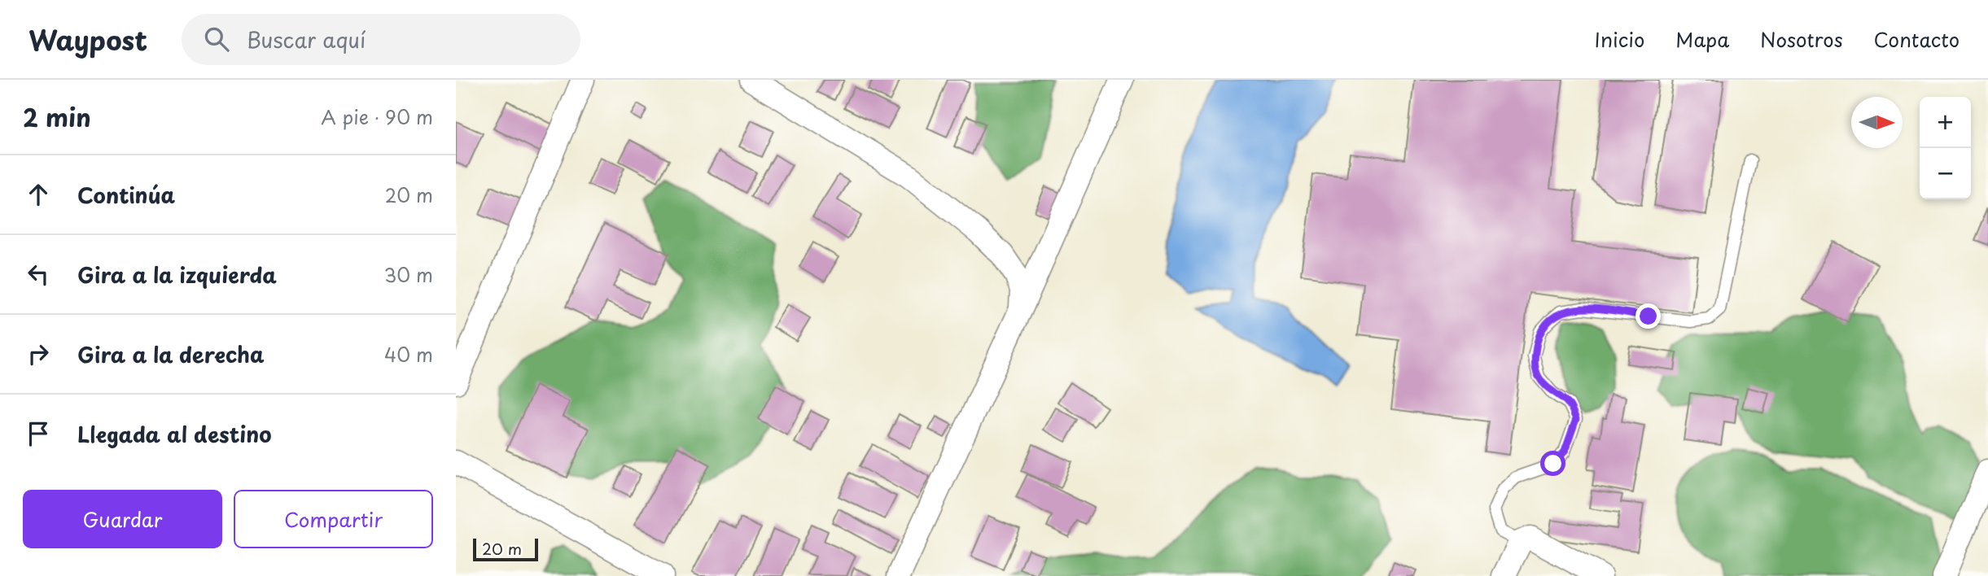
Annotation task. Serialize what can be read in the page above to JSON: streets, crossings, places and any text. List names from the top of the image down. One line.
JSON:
{"scale_bar":"20 m","north":"right","page":{"header":"Waypost","search":"Buscar aquí","nav":["Inicio","Mapa","Nosotros","Contacto"],"heading":["2 min","A pie · 90 m"],"map_buttons":["+","−"],"list":[["Continúa","20 m"],["Gira a la izquierda","30 m"],["Gira a la derecha","40 m"],"Llegada al destino"],"buttons":["Guardar","Compartir"],"scale":"20 m"}}
